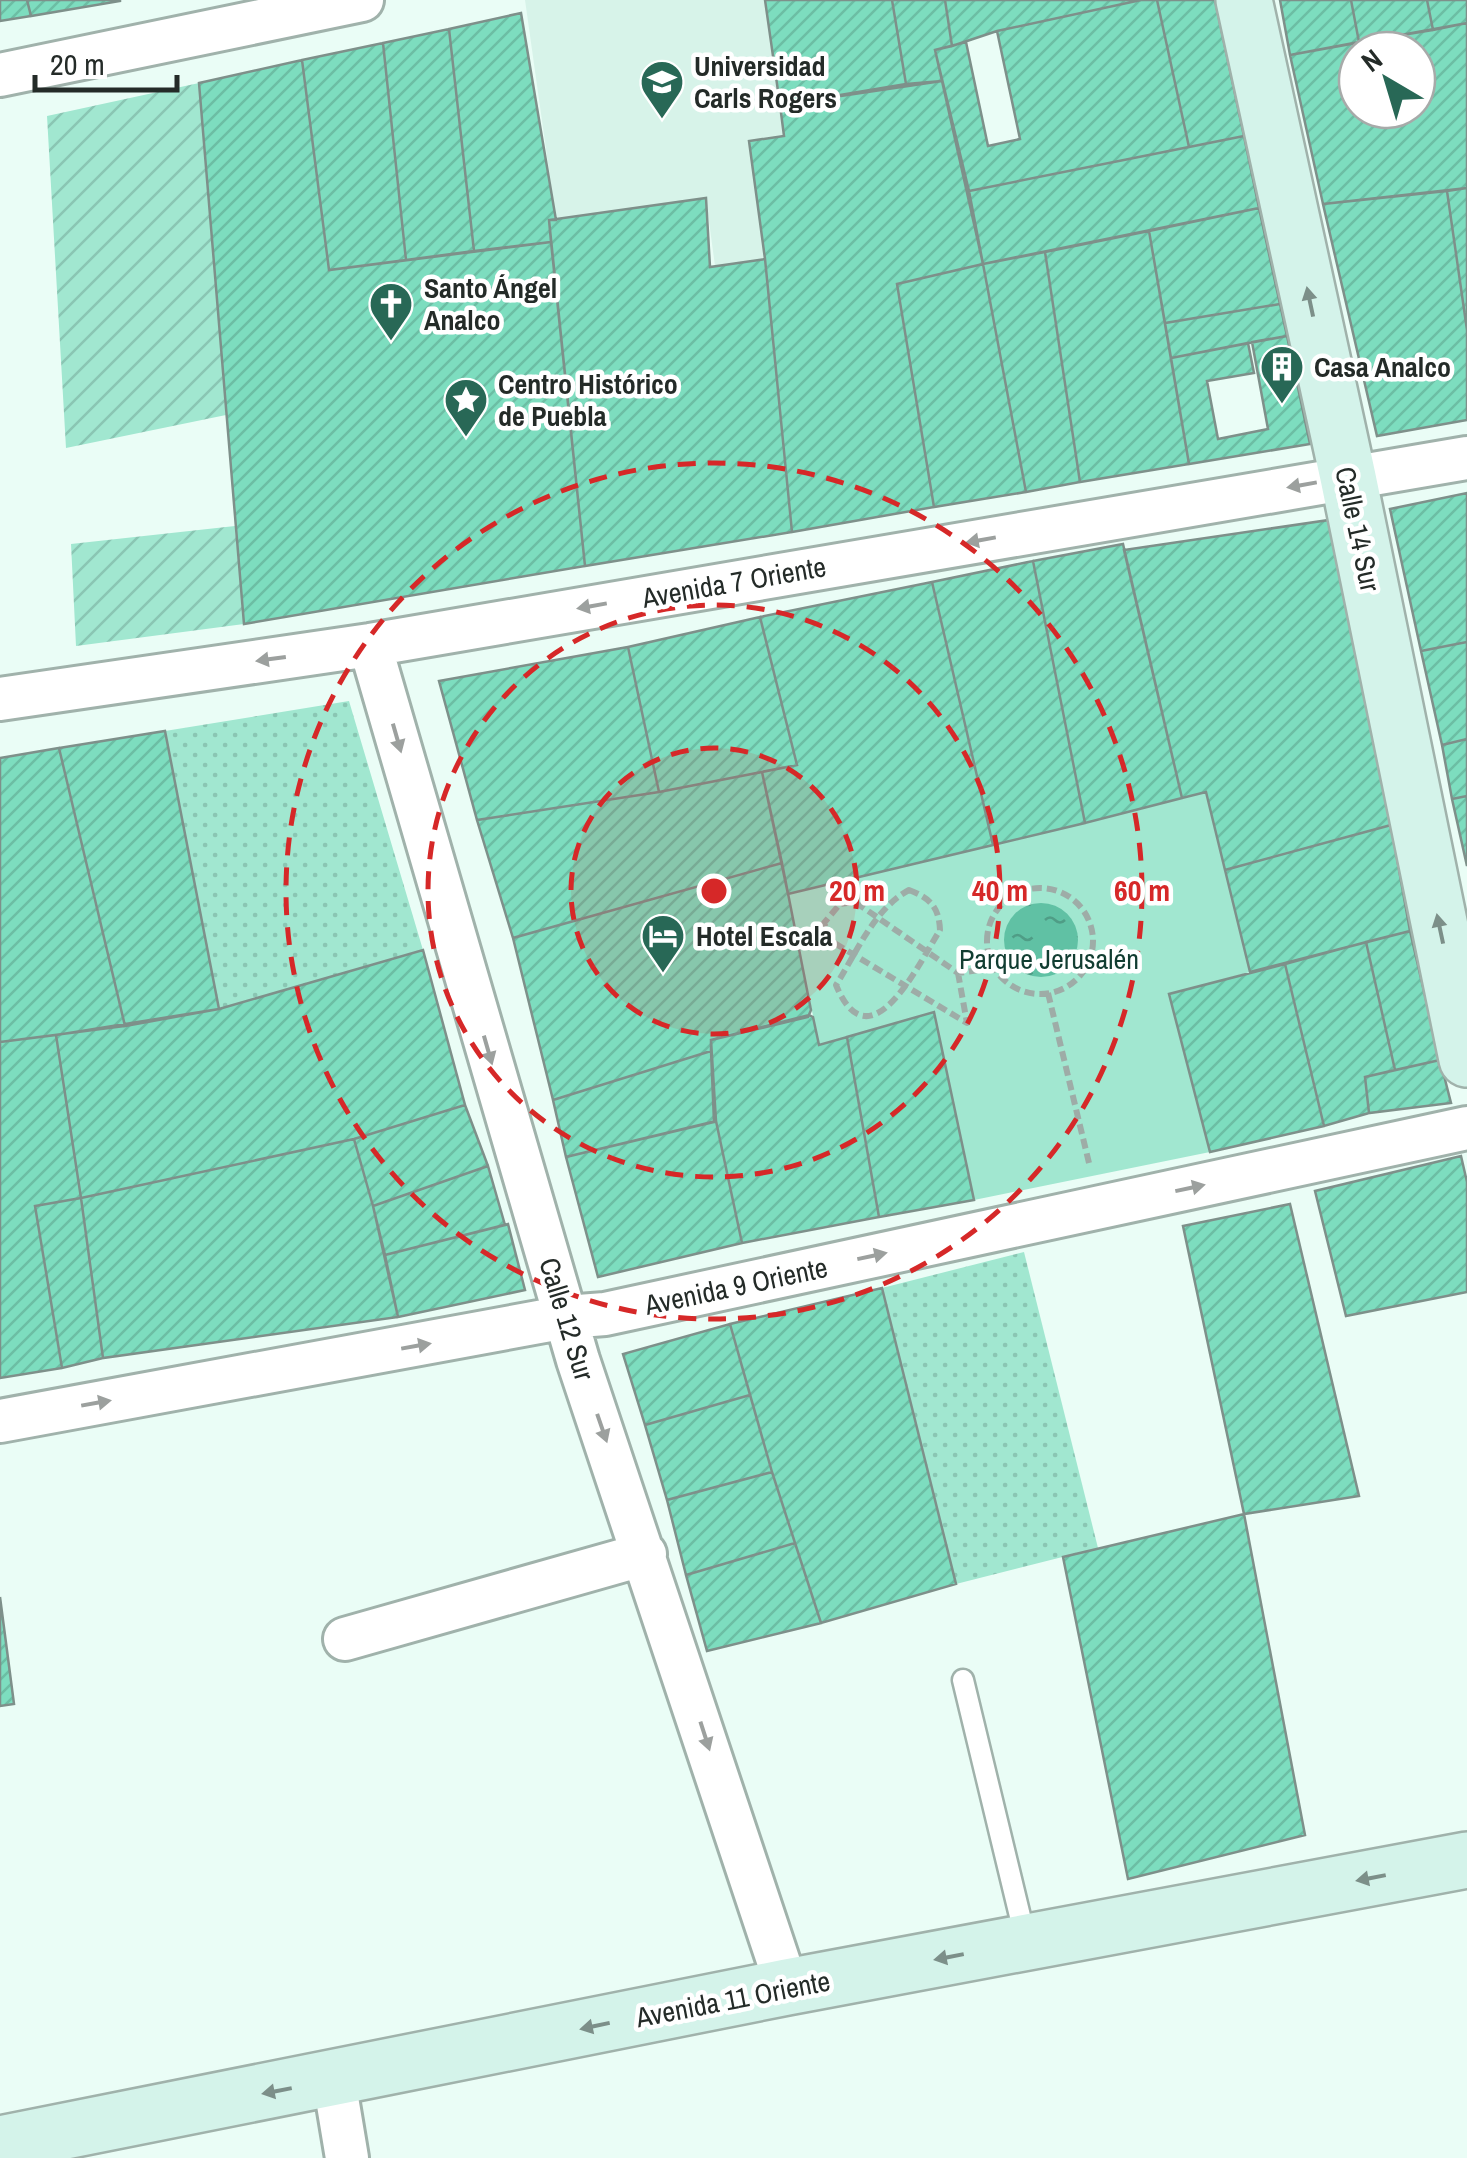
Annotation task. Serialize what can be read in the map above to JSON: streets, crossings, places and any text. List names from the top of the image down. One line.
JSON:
{"streets":{"street":["Calle 14 Sur","Avenida 7 Oriente","Avenida 9 Oriente","Calle 12 Sur","Avenida 11 Oriente"]},"crossings":[["Calle 14 Sur","Avenida 7 Oriente"],["Avenida 7 Oriente","Calle 12 Sur"],["Avenida 9 Oriente","Calle 12 Sur"],["Calle 12 Sur","Avenida 11 Oriente"]],"one_way":["Calle 14 Sur","Avenida 7 Oriente","Avenida 9 Oriente","Calle 12 Sur","Avenida 11 Oriente"],"parks":["Parque Jerusalén"],"places":{"school or university":["Universidad Carls Rogers"],"church":["Santo Ángel Analco"],"building":["Casa Analco"],"place":["Centro Histórico de Puebla"],"hotel":["Hotel Escala"]},"scale_bar":"20 m","north":"top left","rings":["20 m","40 m","60 m"]}
